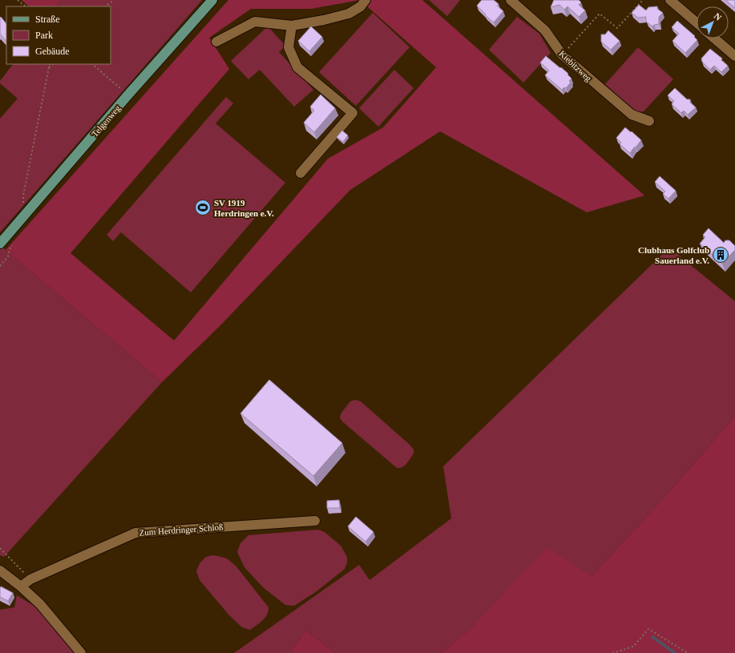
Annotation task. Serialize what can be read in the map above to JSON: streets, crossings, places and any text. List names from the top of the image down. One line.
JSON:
{"streets":{"main road":["Telgenweg"],"street":["Kiebitzweg","Zum Herdringer Schloß"]},"places":{"sports":["SV 1919 Herdringen e.V."],"building":["Clubhaus Golfclub Sauerland e.V."]},"legend":["Straße","Park","Gebäude"],"north":"top right"}
